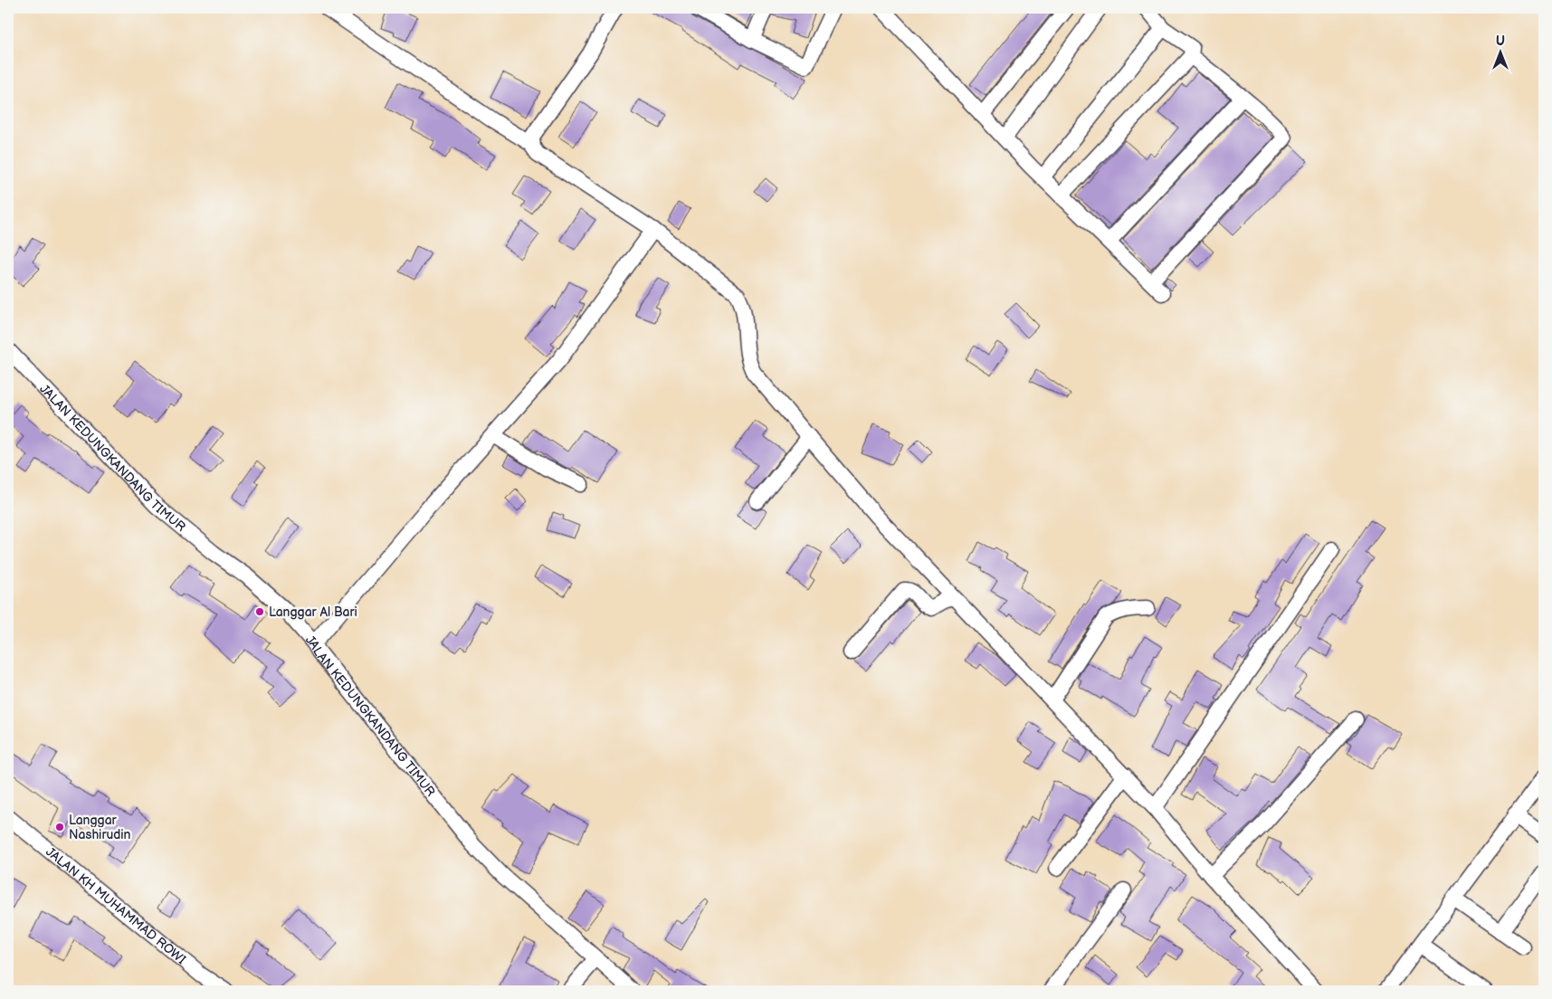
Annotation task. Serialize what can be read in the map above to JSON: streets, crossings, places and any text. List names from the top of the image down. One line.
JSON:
{"streets":{"street":["JALAN KEDUNGKANDANG TIMUR","JALAN KH MUHAMMAD ROWI"]},"places":["Langgar Al Bari","Langgar Nashirudin"],"north":"top"}
